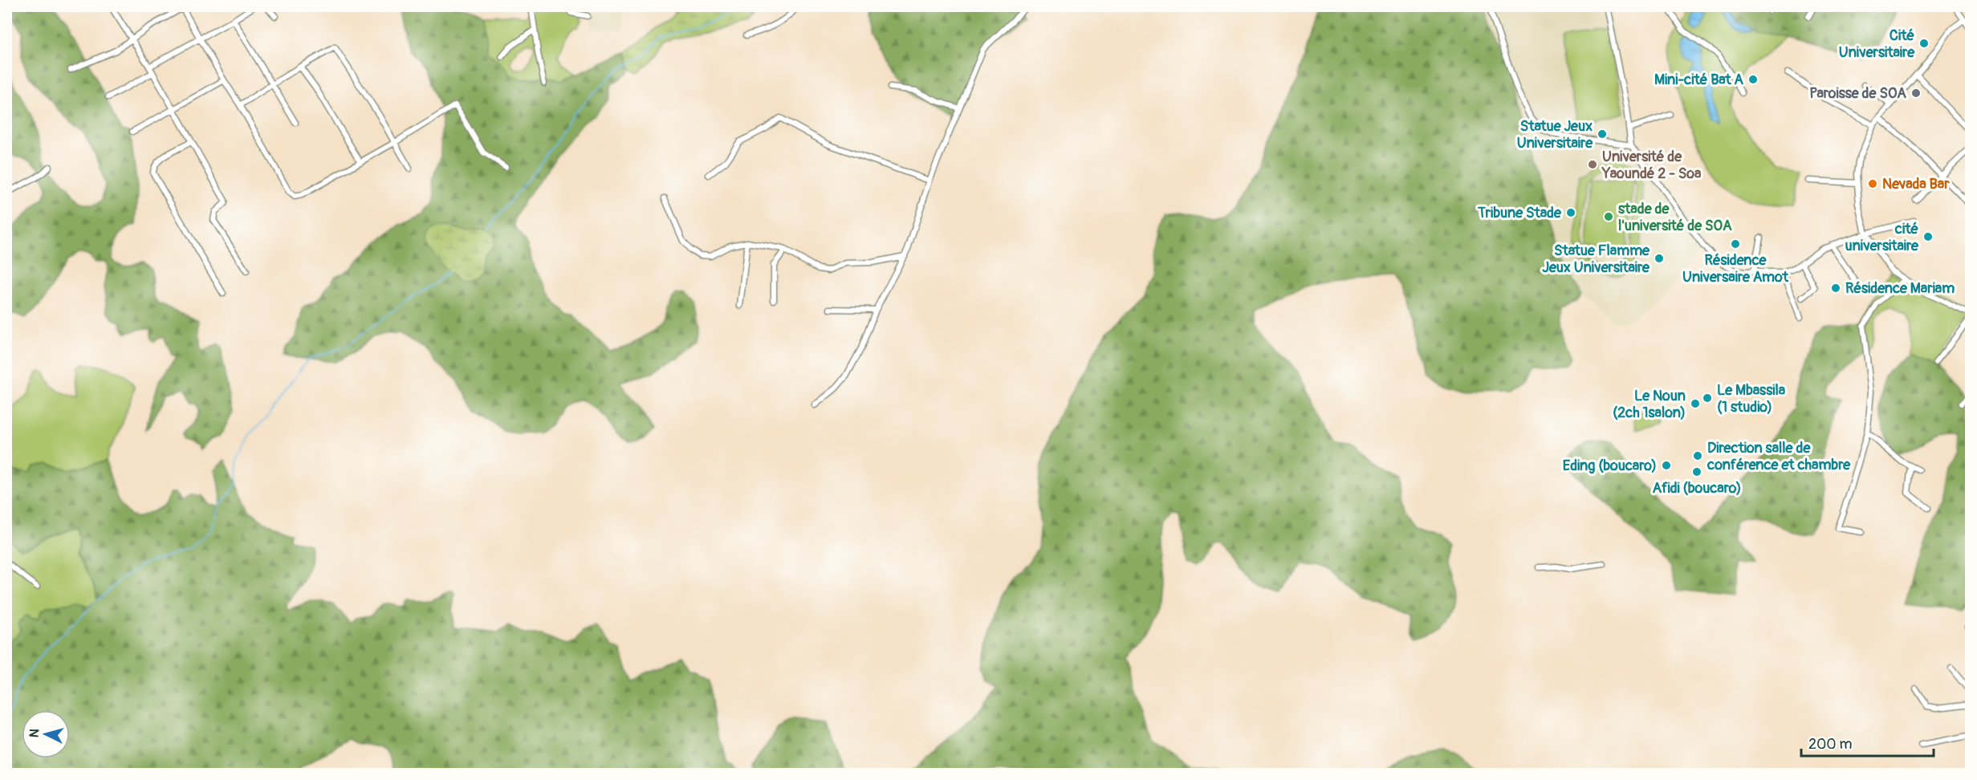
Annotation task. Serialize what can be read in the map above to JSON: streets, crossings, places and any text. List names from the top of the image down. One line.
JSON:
{"places":["Cité Universitaire","Mini-cité Bat A","Paroisse de SOA","Statue Jeux Universitaire","Université de Yaoundé 2 - Soa","Nevada Bar","Tribune Stade","stade de l'université de SOA","cité universitaire","Résidence Universaire Amot","Statue Flamme Jeux Universitaire","Résidence Mariam","Le Mbassila (1 studio)","Le Noun (2ch 1salon)","Direction salle de conférence et chambre","Eding (boucaro)","Afidi (boucaro)"],"scale_bar":"200 m","north":"left"}
